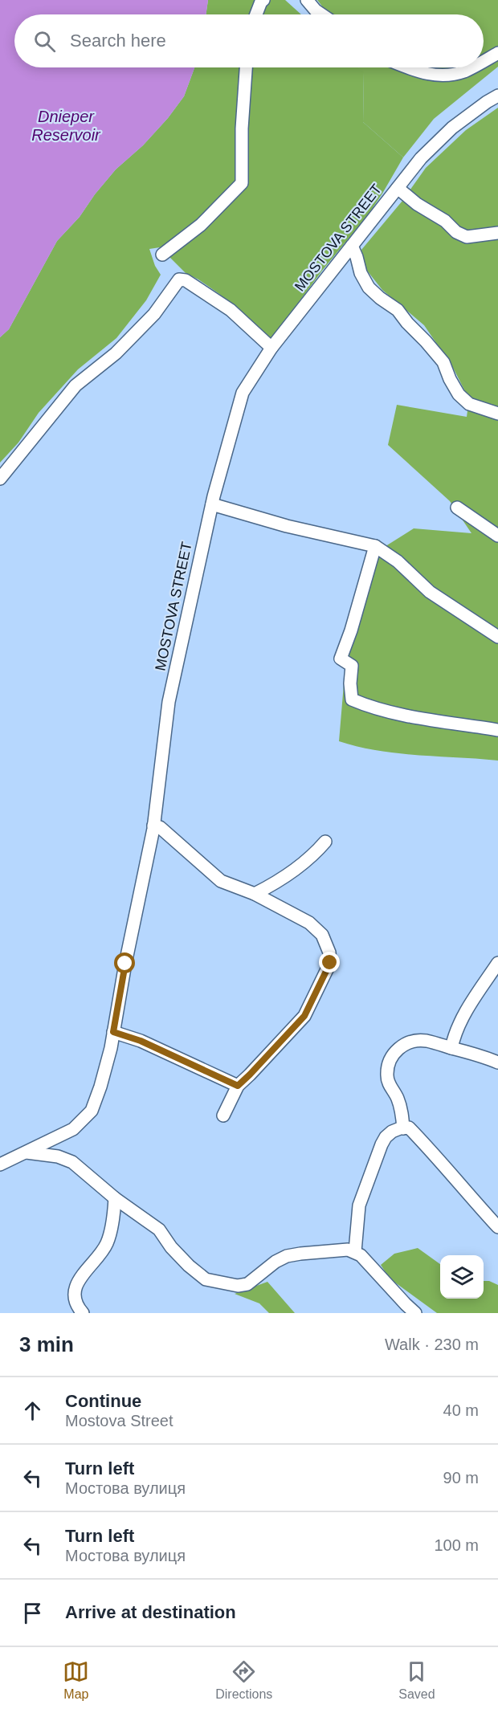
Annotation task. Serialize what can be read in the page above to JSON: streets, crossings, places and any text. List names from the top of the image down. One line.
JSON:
{"streets":{"street":["MOSTOVA STREET"]},"water":["Dnieper Reservoir"],"page":{"search":"Search here","heading":["3 min","Walk · 230 m"],"list":[["Continue","Mostova Street","40 m"],["Turn left","Мостова вулиця","90 m"],["Turn left","Мостова вулиця","100 m"],"Arrive at destination"],"nav":["Map","Directions","Saved"]}}
